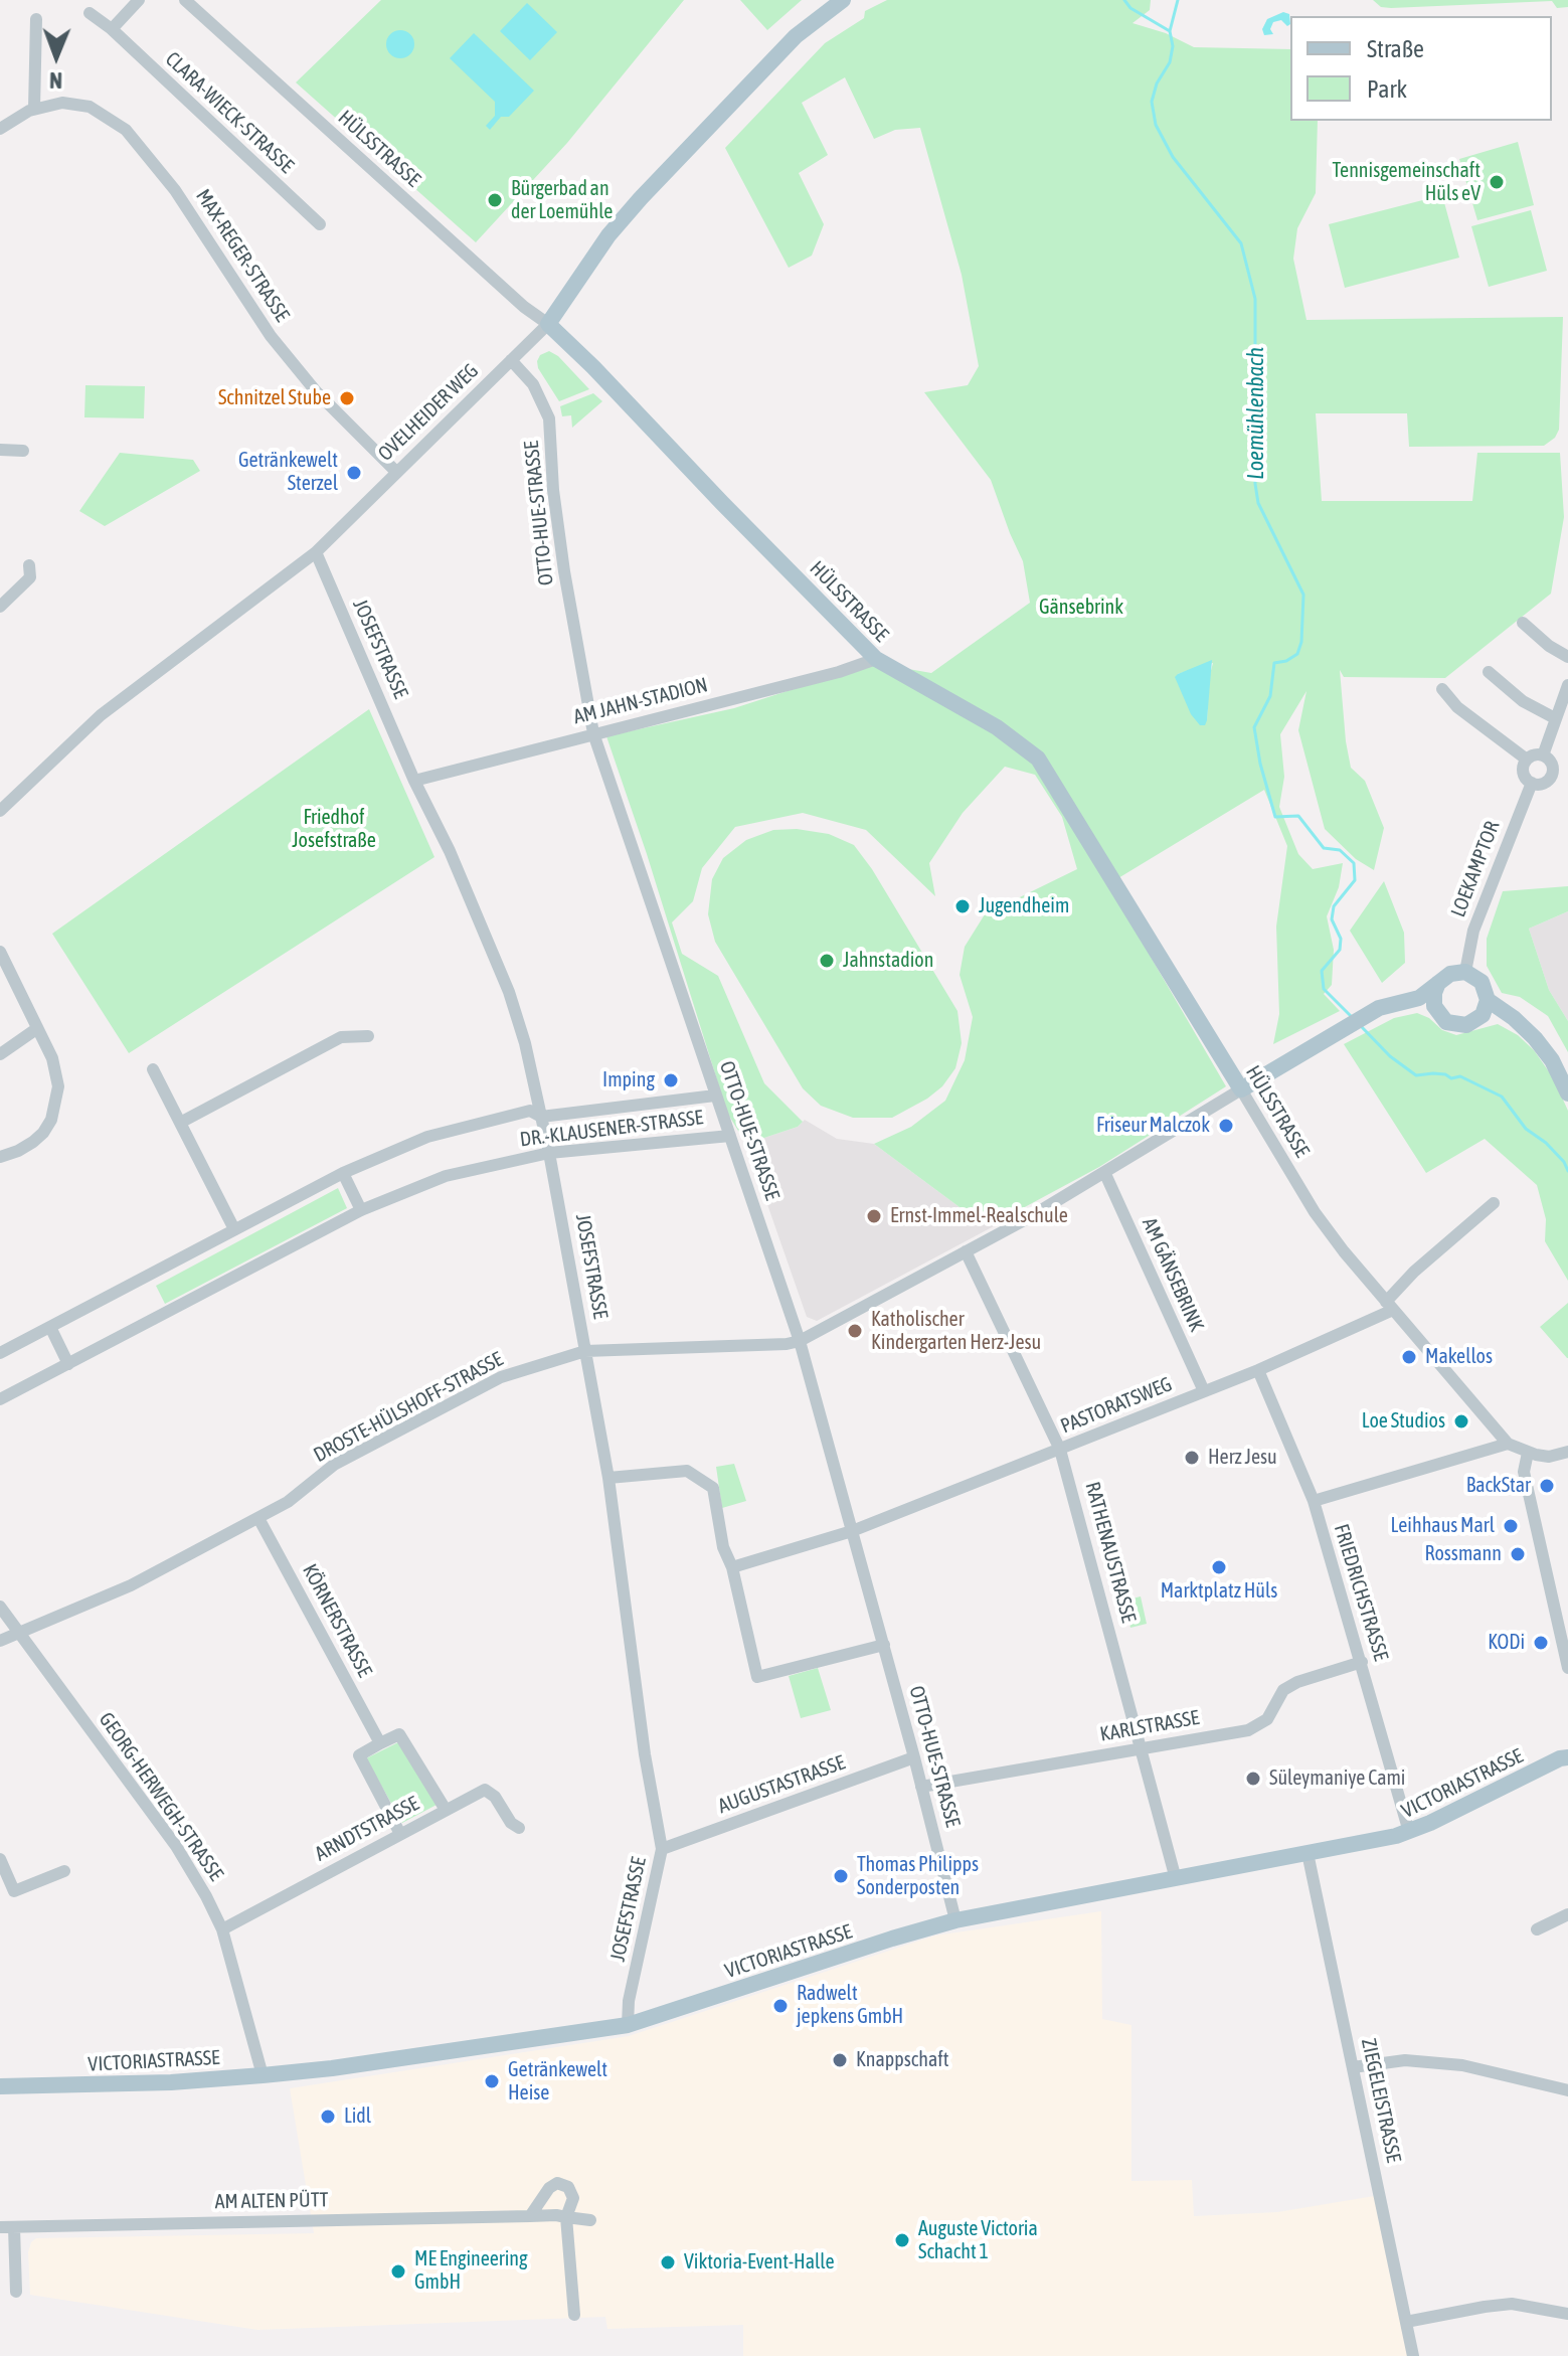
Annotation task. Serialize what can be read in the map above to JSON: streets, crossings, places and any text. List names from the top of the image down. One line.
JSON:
{"streets":{"main road":["HÜLSSTRASSE","OVELHEIDER WEG","VICTORIASTRASSE"],"street":["CLARA-WIECK-STRASSE","MAX-REGER-STRASSE","OTTO-HUE-STRASSE","JOSEFSTRASSE","AM JAHN-STADION","LOEKAMPTOR","DR.-KLAUSENER-STRASSE","AM GÄNSEBRINK","PASTORATSWEG","DROSTE-HÜLSHOFF-STRASSE","RATHENAUSTRASSE","FRIEDRICHSTRASSE","KÖRNERSTRASSE","KARLSTRASSE","AUGUSTASTRASSE","GEORG-HERWEGH-STRASSE","ARNDTSTRASSE","ZIEGELEISTRASSE","AM ALTEN PÜTT"]},"crossings":[["HÜLSSTRASSE","OVELHEIDER WEG"],["HÜLSSTRASSE","AM JAHN-STADION"],["HÜLSSTRASSE","PASTORATSWEG"],["HÜLSSTRASSE","DROSTE-HÜLSHOFF-STRASSE"],["MAX-REGER-STRASSE","OVELHEIDER WEG"],["OVELHEIDER WEG","OTTO-HUE-STRASSE"],["OVELHEIDER WEG","JOSEFSTRASSE"],["OTTO-HUE-STRASSE","AM JAHN-STADION"],["OTTO-HUE-STRASSE","DR.-KLAUSENER-STRASSE"],["OTTO-HUE-STRASSE","PASTORATSWEG"],["OTTO-HUE-STRASSE","DROSTE-HÜLSHOFF-STRASSE"],["OTTO-HUE-STRASSE","KARLSTRASSE"],["OTTO-HUE-STRASSE","VICTORIASTRASSE"],["OTTO-HUE-STRASSE","AUGUSTASTRASSE"],["JOSEFSTRASSE","AM JAHN-STADION"],["JOSEFSTRASSE","DR.-KLAUSENER-STRASSE"],["JOSEFSTRASSE","DROSTE-HÜLSHOFF-STRASSE"],["JOSEFSTRASSE","VICTORIASTRASSE"],["JOSEFSTRASSE","AUGUSTASTRASSE"],["AM GÄNSEBRINK","PASTORATSWEG"],["AM GÄNSEBRINK","DROSTE-HÜLSHOFF-STRASSE"],["PASTORATSWEG","RATHENAUSTRASSE"],["PASTORATSWEG","FRIEDRICHSTRASSE"],["DROSTE-HÜLSHOFF-STRASSE","RATHENAUSTRASSE"],["DROSTE-HÜLSHOFF-STRASSE","KÖRNERSTRASSE"],["DROSTE-HÜLSHOFF-STRASSE","GEORG-HERWEGH-STRASSE"],["RATHENAUSTRASSE","KARLSTRASSE"],["RATHENAUSTRASSE","VICTORIASTRASSE"],["FRIEDRICHSTRASSE","KARLSTRASSE"],["FRIEDRICHSTRASSE","VICTORIASTRASSE"],["VICTORIASTRASSE","GEORG-HERWEGH-STRASSE"],["VICTORIASTRASSE","ZIEGELEISTRASSE"],["GEORG-HERWEGH-STRASSE","ARNDTSTRASSE"]],"water":["Loemühlenbach"],"parks":["Gänsebrink","Friedhof Josefstraße"],"places":["Tennisgemeinschaft Hüls eV","Bürgerbad an der Loemühle","Schnitzel Stube","Getränkewelt Sterzel","Jugendheim","Jahnstadion","Imping","Friseur Malczok","Ernst-Immel-Realschule","Katholischer Kindergarten Herz-Jesu","Makellos","Loe Studios","Herz Jesu","BackStar","Leihhaus Marl","Rossmann","Marktplatz Hüls","KODi","Süleymaniye Cami","Thomas Philipps Sonderposten","Radwelt jepkens GmbH","Knappschaft","Getränkewelt Heise","Lidl","Auguste Victoria Schacht 1","Viktoria-Event-Halle","ME Engineering GmbH"],"legend":["Straße","Park"],"north":"bottom"}
